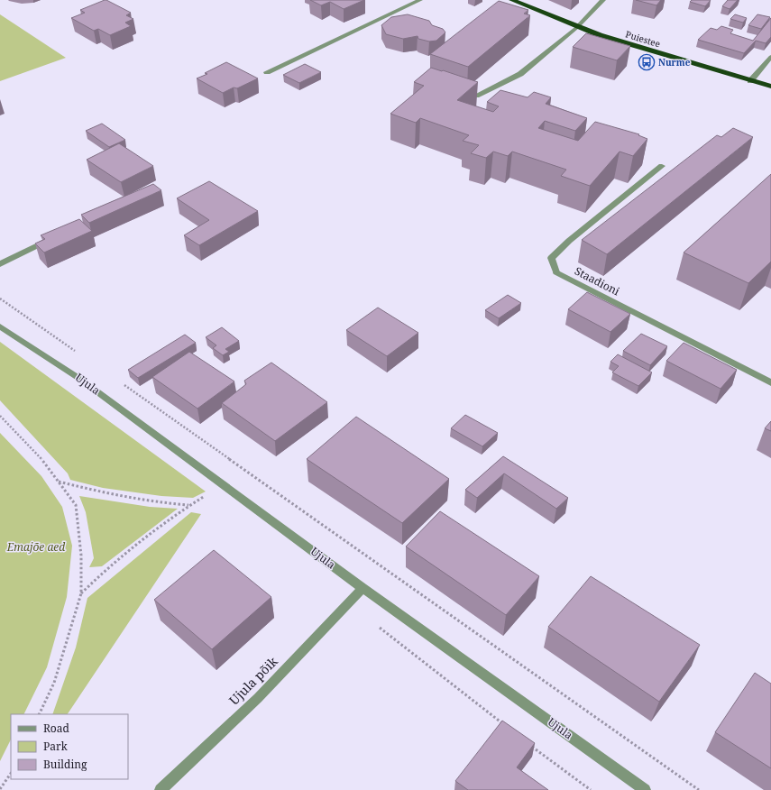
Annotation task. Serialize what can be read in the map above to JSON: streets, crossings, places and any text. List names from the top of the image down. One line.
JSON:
{"streets":{"highway":["Puiestee"],"street":["Staadioni","Ujula","Ujula põik"]},"crossings":[["Ujula","Ujula põik"]],"parks":["Emajõe aed"],"places":{"bus stop":["Nurme"]},"legend":["Road","Park","Building"]}
